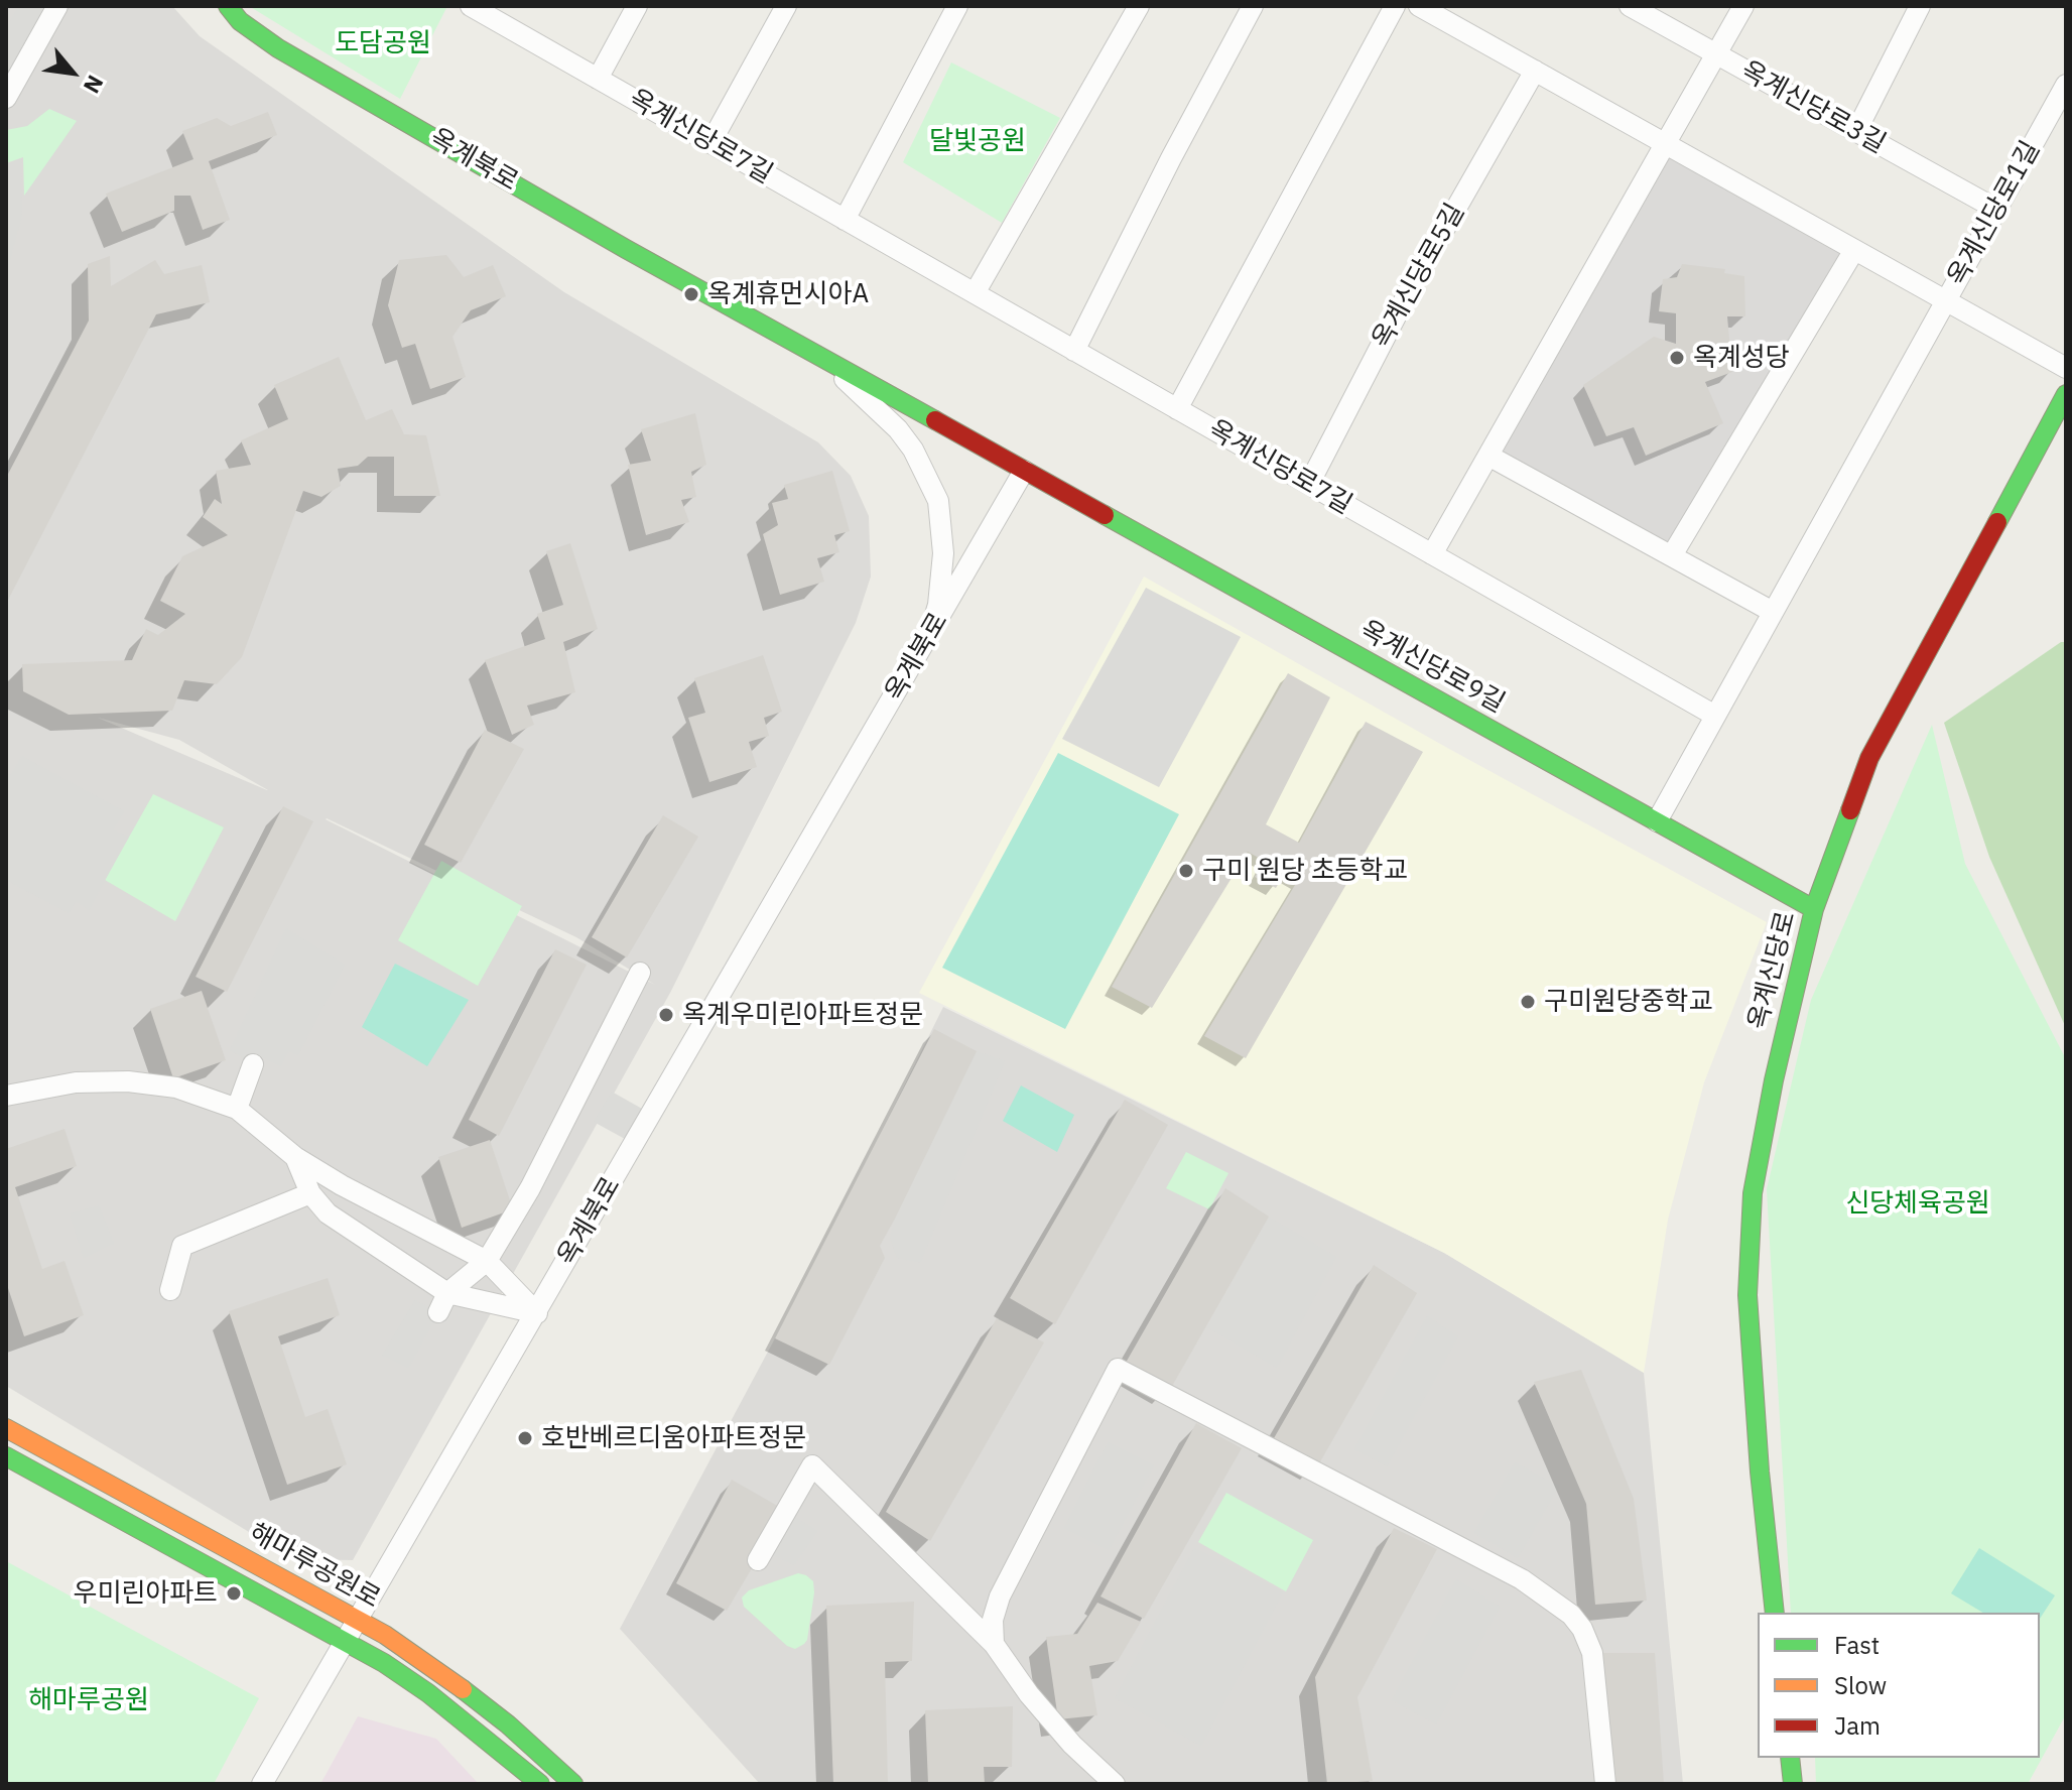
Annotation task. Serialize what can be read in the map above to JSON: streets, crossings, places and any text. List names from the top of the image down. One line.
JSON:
{"streets":{"street":["옥계신당로3길","옥계신당로7길","옥계북로","옥계신당로1길","옥계신당로5길","옥계신당로9길","옥계신당로","해마루공원로"]},"crossings":[["옥계신당로3길","옥계신당로1길"],["옥계신당로7길","옥계신당로5길"],["옥계북로","옥계신당로9길"],["옥계북로","해마루공원로"],["옥계신당로9길","옥계신당로"]],"parks":["도담공원","달빛공원","신당체육공원","해마루공원"],"places":["옥계휴먼시아A","옥계성당","구미 원당 초등학교","구미원당중학교","옥계우미린아파트정문","호반베르디움아파트정문","우미린아파트"],"legend":["Fast","Slow","Jam"],"north":"bottom right"}
